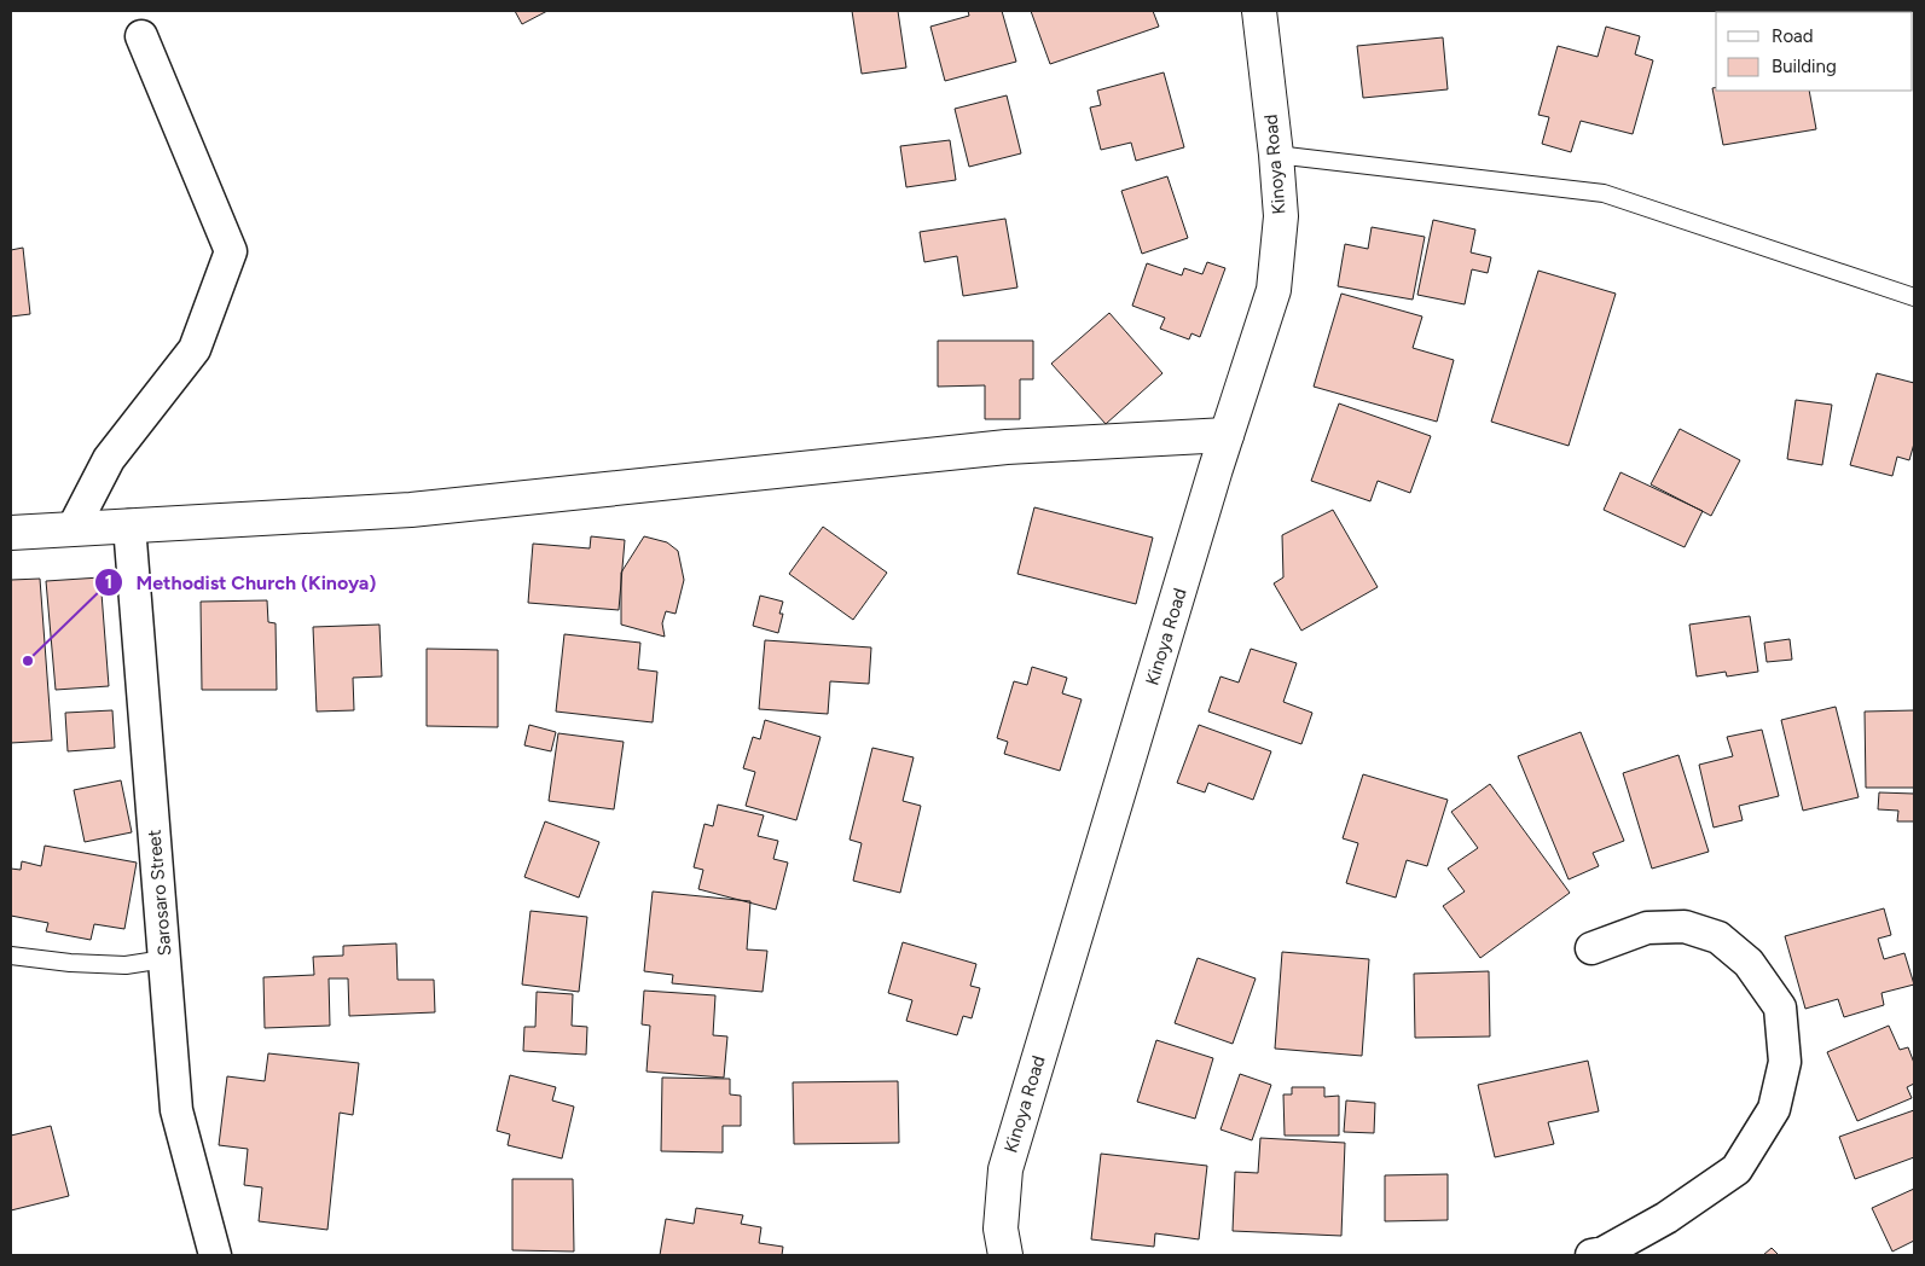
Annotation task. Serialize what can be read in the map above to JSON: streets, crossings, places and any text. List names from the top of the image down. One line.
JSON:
{"streets":{"main road":["Kinoya Road"],"street":["Sarosaro Street"]},"places":["Methodist Church (Kinoya)"],"legend":["Road","Building"]}
